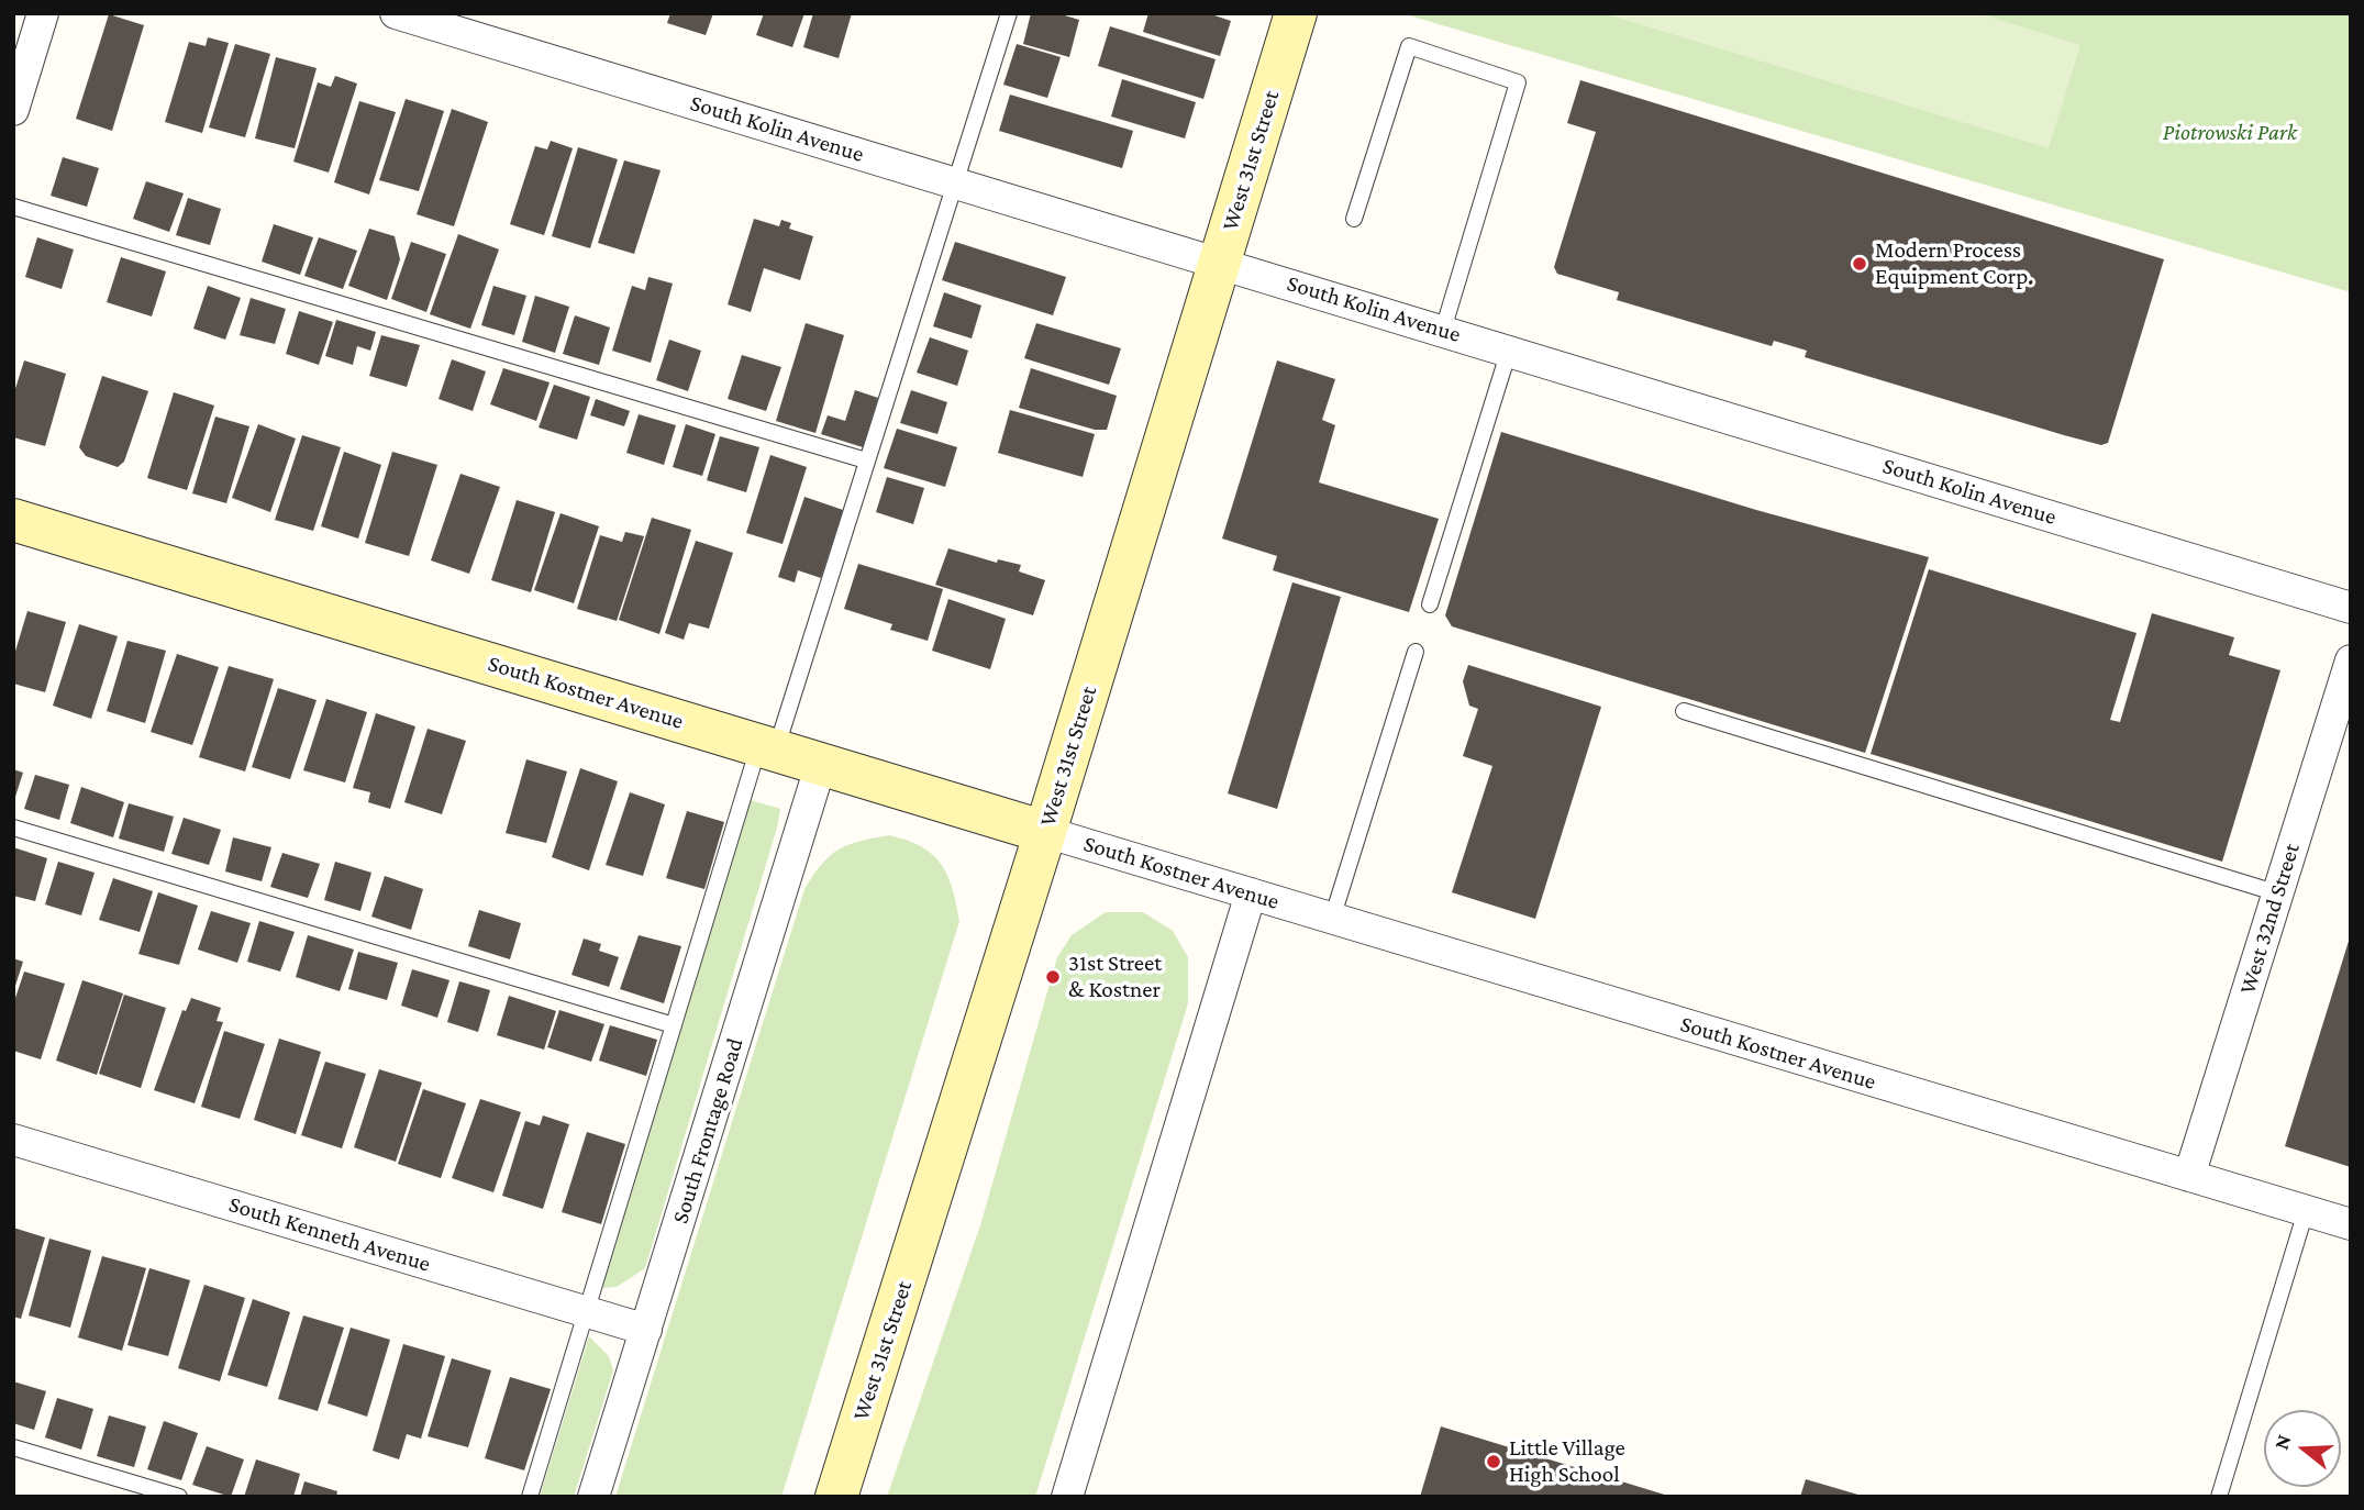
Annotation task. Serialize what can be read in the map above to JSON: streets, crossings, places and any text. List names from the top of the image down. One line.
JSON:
{"streets":{"main road":["West 31st Street","South Kostner Avenue"],"street":["South Kolin Avenue","West 32nd Street","South Frontage Road","South Kenneth Avenue"]},"crossings":[["South Kolin Avenue","West 31st Street"],["West 31st Street","South Kostner Avenue"],["South Kostner Avenue","West 32nd Street"],["South Kostner Avenue","South Frontage Road"],["South Frontage Road","South Kenneth Avenue"]],"parks":["Piotrowski Park"],"places":["Modern Process Equipment Corp.","31st Street & Kostner","Little Village High School"],"north":"left"}
